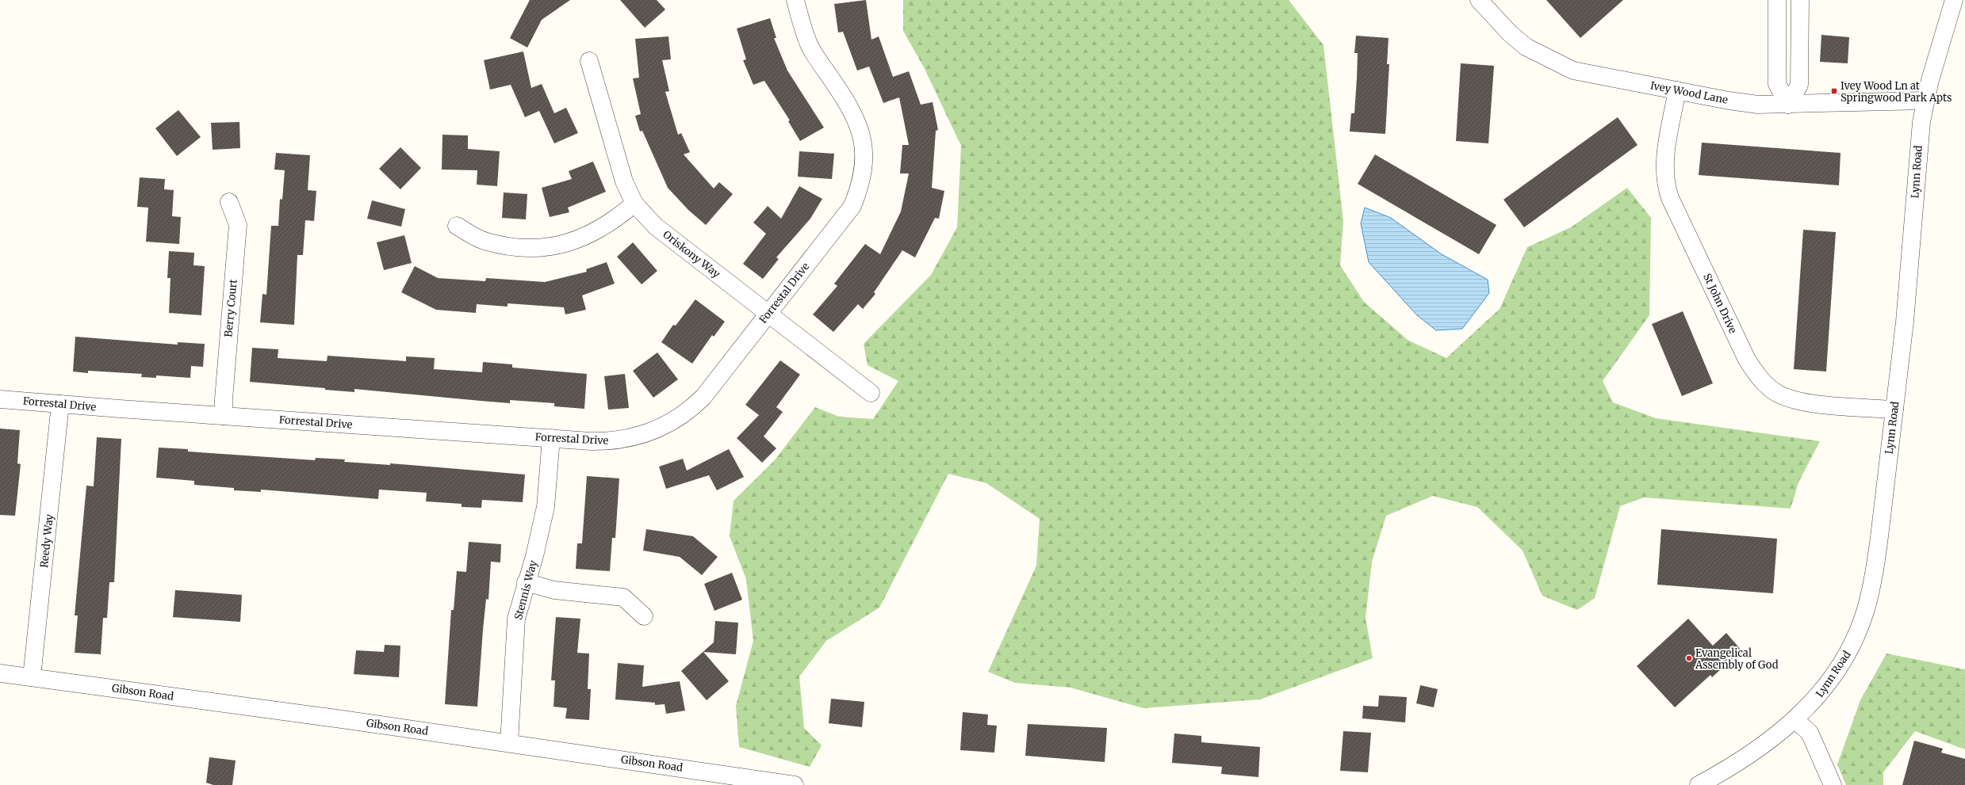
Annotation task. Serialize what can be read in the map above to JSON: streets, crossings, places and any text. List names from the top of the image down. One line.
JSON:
{"streets":{"street":["Ivey Wood Lane","Lynn Road","Oriskony Way","Forrestal Drive","St John Drive","Berry Court","Reedy Way","Stennis Way","Gibson Road"]},"crossings":[["Ivey Wood Lane","Lynn Road"],["Ivey Wood Lane","St John Drive"],["Lynn Road","St John Drive"],["Oriskony Way","Forrestal Drive"],["Forrestal Drive","Berry Court"],["Forrestal Drive","Reedy Way"],["Forrestal Drive","Stennis Way"],["Reedy Way","Gibson Road"],["Stennis Way","Gibson Road"]],"places":{"transit":["Ivey Wood Ln at Springwood Park Apts"],"other":["Evangelical Assembly of God"]}}
